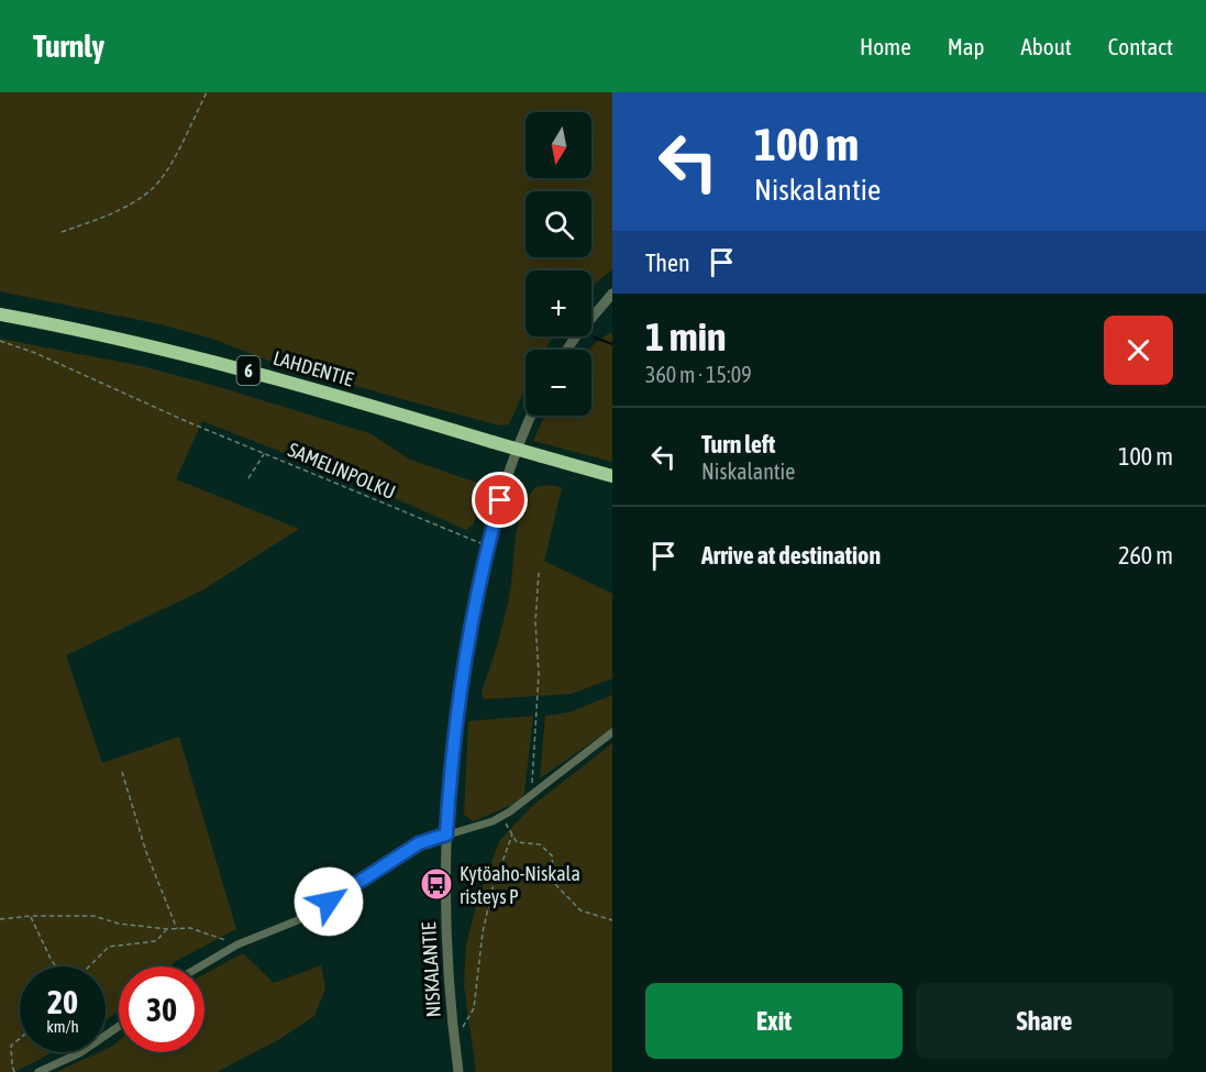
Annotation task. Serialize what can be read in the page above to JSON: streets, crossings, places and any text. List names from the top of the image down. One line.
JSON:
{"streets":{"highway":["LAHDENTIE","6"],"street":["NISKALANTIE"],"path":["SAMELINPOLKU"]},"crossings":[["SAMELINPOLKU","NISKALANTIE"]],"places":{"bus stop":["Kytöaho-Niskala risteys P"]},"north":"bottom","page":{"header":"Turnly","nav":["Home","Map","About","Contact"],"turn":["100 m","Niskalantie"],"map_buttons":["+","−"],"then":"Then","heading":["1 min","360 m · 15:09"],"list":[{"name":"Turn left","note":"Niskalantie","value":"100 m"},{"name":"Arrive at destination","value":"260 m"}],"speed":"20 km/h","limit":"30","buttons":["Exit","Share"]}}
